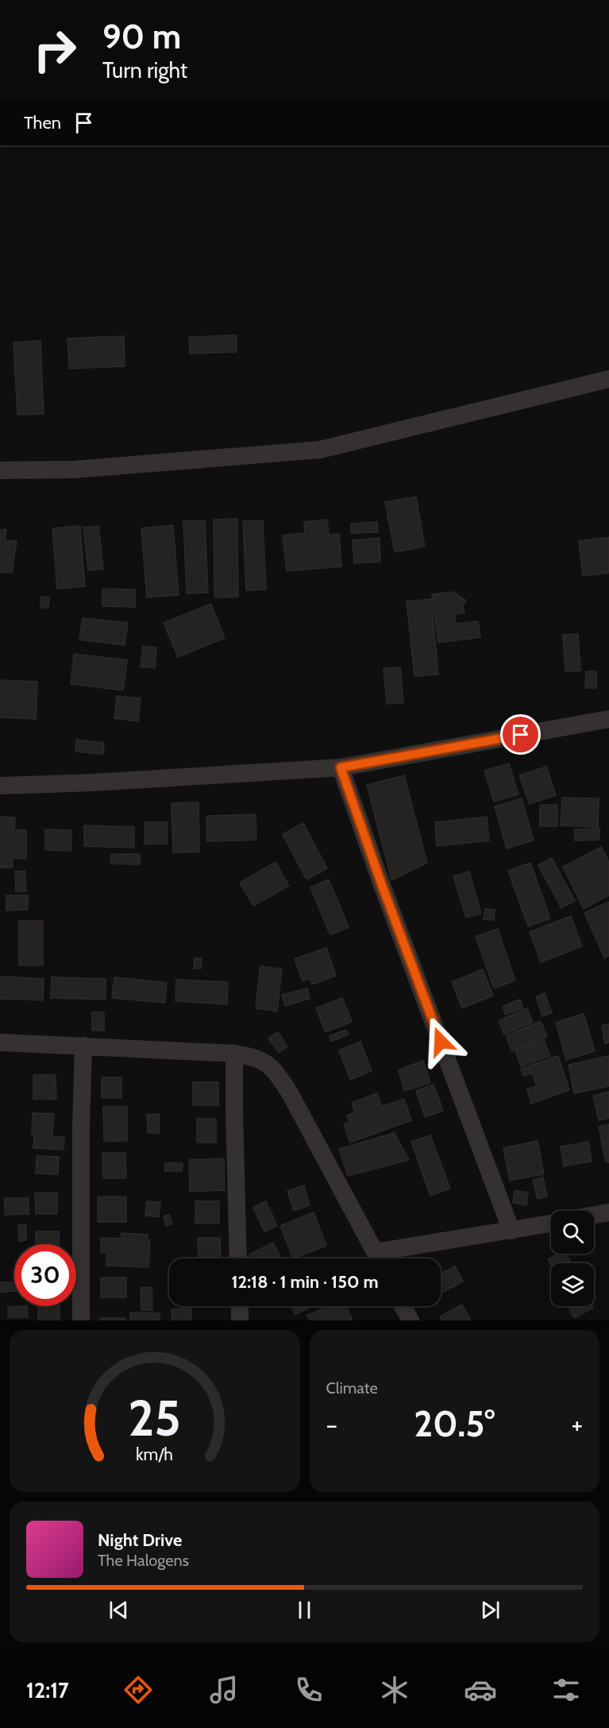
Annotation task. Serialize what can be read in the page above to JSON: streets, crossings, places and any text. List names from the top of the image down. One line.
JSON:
{"page":{"turn":["90 m","Turn right"],"then":"Then","limit":"30","trip":"12:18 · 1 min · 150 m","tile":"Climate","heat":["−","20.5°","+"],"song":["Night Drive","The Halogens"],"tabs":"12:17","gauge":["25","km/h"]}}
